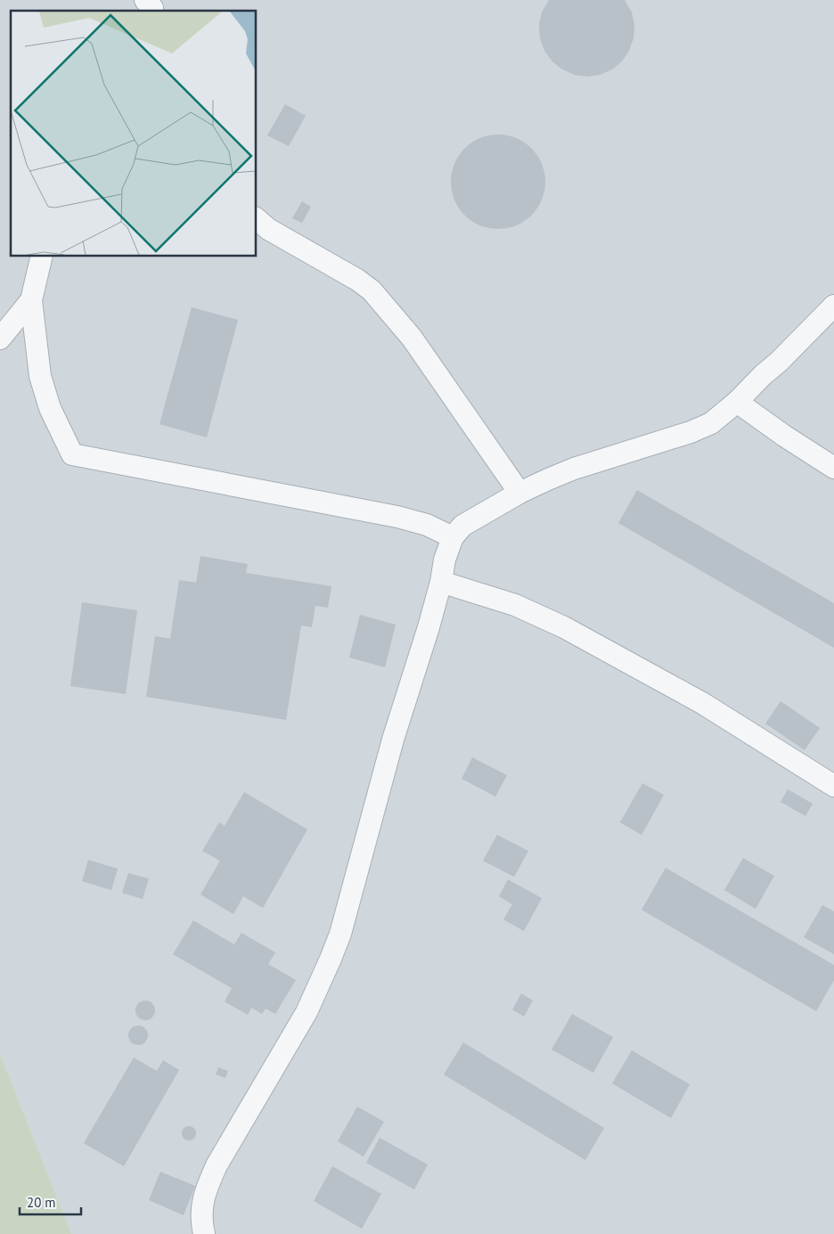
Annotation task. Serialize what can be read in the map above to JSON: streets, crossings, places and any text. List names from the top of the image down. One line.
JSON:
{"scale_bar":"20 m"}
